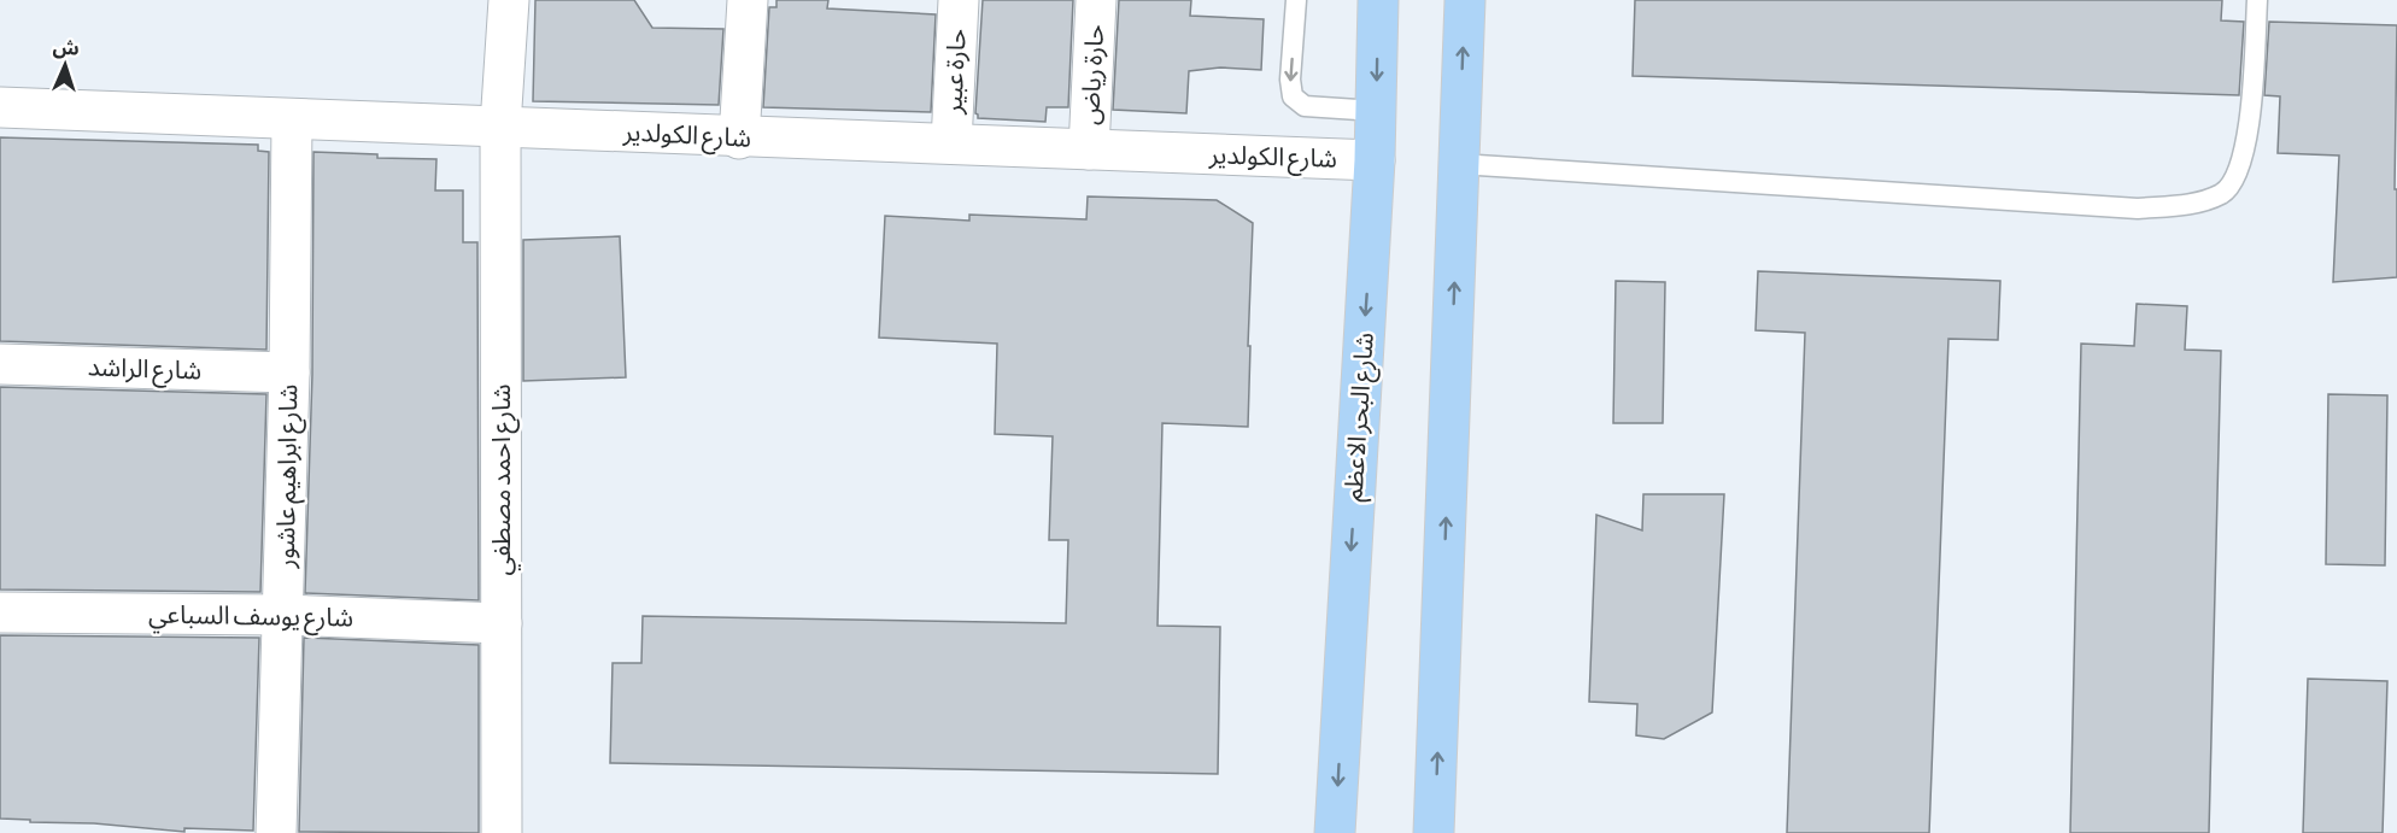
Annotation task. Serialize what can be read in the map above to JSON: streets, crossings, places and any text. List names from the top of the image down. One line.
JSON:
{"streets":{"main road":["شارع البحر الاعظم"],"street":["حارة عبير","حارة رياض","شارع الكولدير","شارع الراشد","شارع ابراهيم عاشور","شارع احمد مصطفي","شارع يوسف السباعي"]},"crossings":[["حارة عبير","شارع الكولدير"],["حارة رياض","شارع الكولدير"],["شارع الكولدير","شارع البحر الاعظم"],["شارع الكولدير","شارع ابراهيم عاشور"],["شارع الكولدير","شارع احمد مصطفي"],["شارع الراشد","شارع ابراهيم عاشور"],["شارع ابراهيم عاشور","شارع يوسف السباعي"],["شارع احمد مصطفي","شارع يوسف السباعي"]],"north":"top"}
